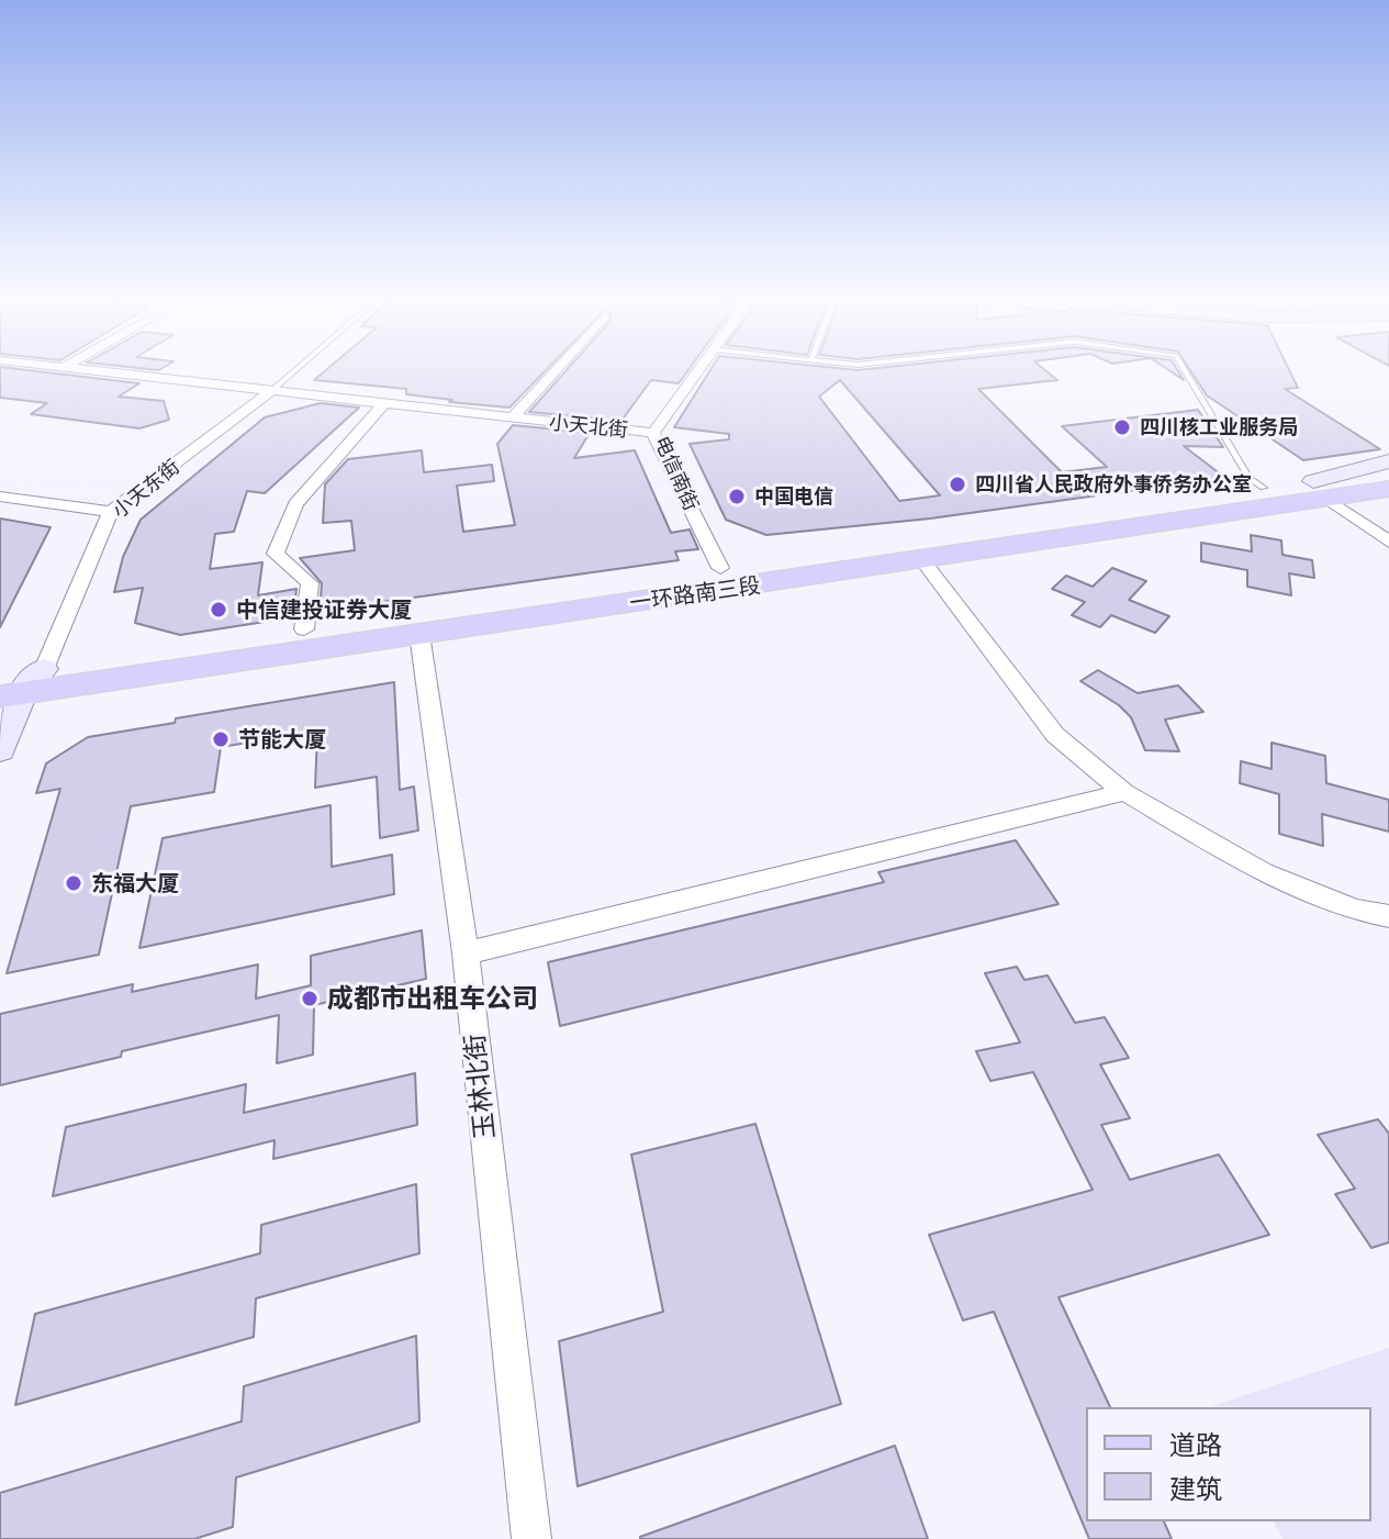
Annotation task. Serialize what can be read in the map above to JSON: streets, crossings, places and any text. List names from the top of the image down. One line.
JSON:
{"streets":{"main road":["一环路南三段"],"street":["小天北街","电信南街","小天东街","玉林北街"]},"crossings":[["小天北街","电信南街"],["小天北街","小天东街"],["电信南街","一环路南三段"],["小天东街","一环路南三段"],["一环路南三段","玉林北街"]],"places":["四川核工业服务局","四川省人民政府外事侨务办公室","中国电信","中信建投证券大厦","节能大厦","东福大厦","成都市出租车公司"],"legend":["道路","建筑"]}
